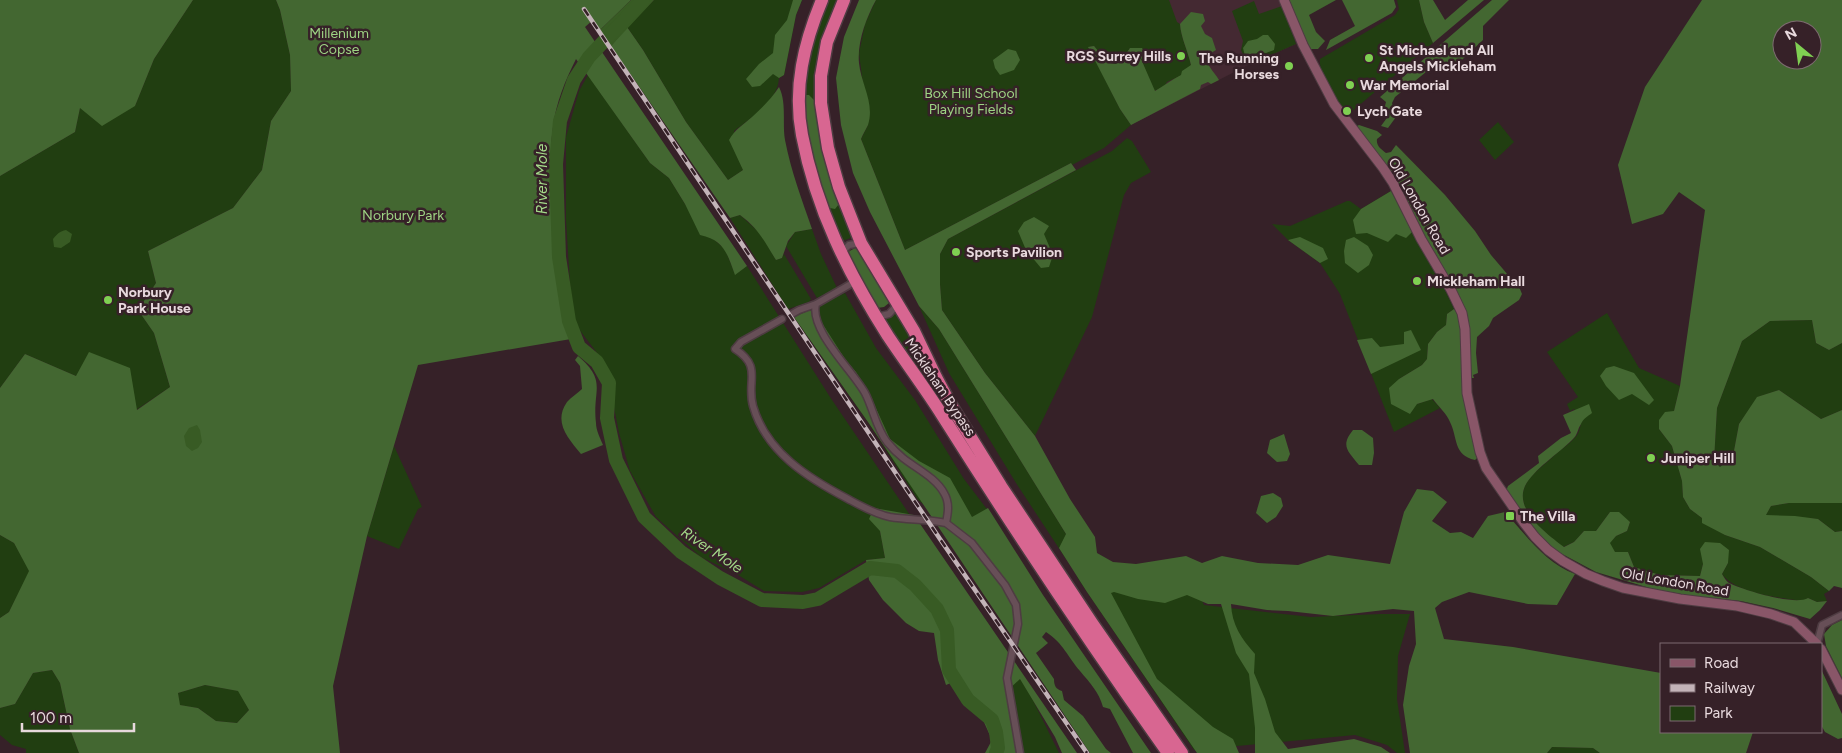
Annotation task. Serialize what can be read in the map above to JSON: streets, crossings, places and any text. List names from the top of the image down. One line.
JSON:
{"streets":{"highway":["Mickleham Bypass"],"main road":["Old London Road"]},"water":["River Mole"],"parks":["Millenium Copse","Box Hill School Playing Fields","Norbury Park"],"places":{"other":["RGS Surrey Hills","St Michael and All Angels Mickleham","The Running Horses","War Memorial","Lych Gate","Sports Pavilion","Mickleham Hall","Norbury Park House","Juniper Hill"],"transit":["The Villa"]},"legend":["Road","Railway","Park"],"scale_bar":"100 m","north":"top left"}
